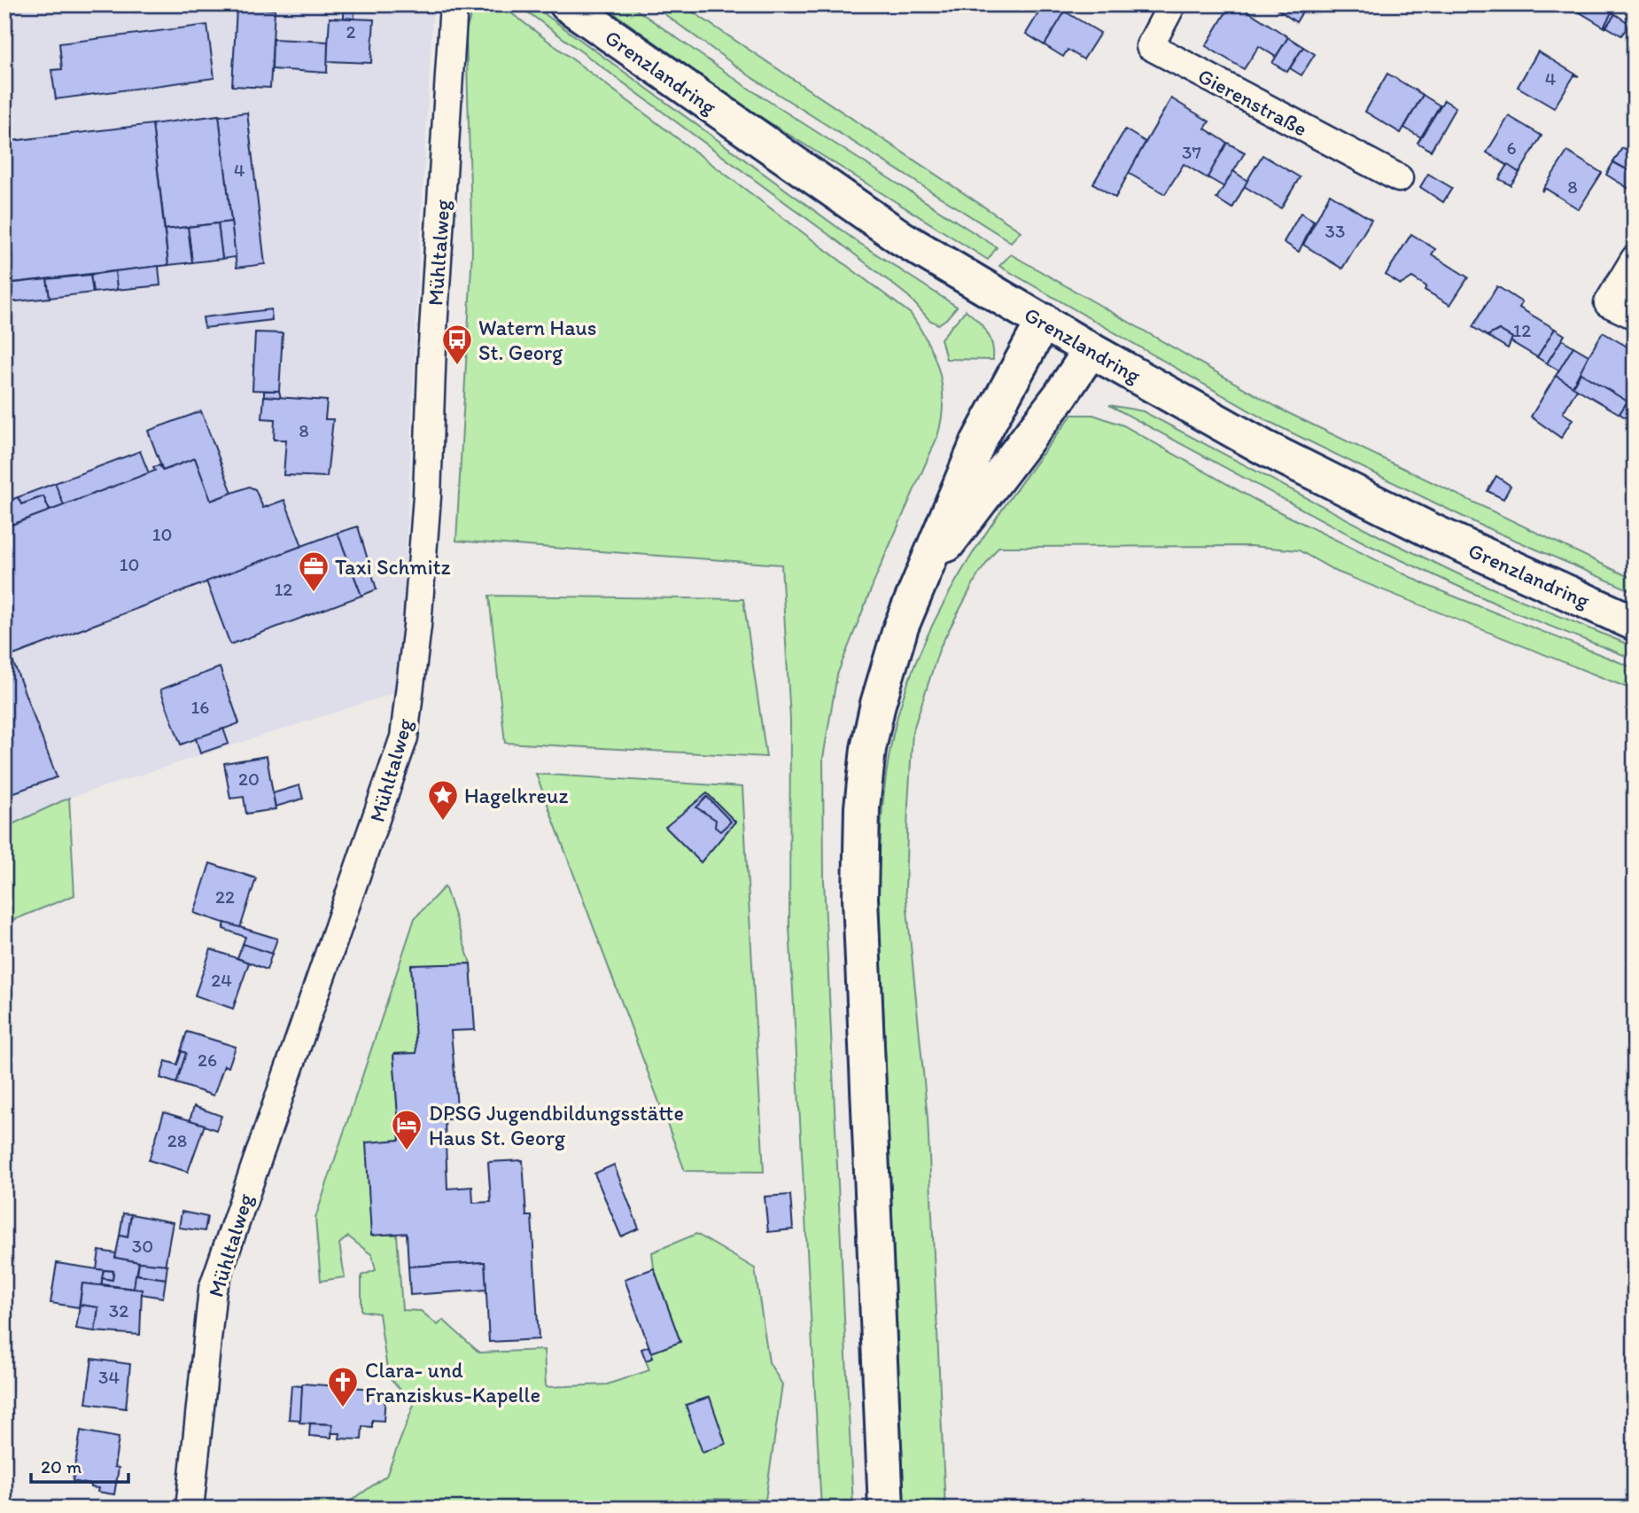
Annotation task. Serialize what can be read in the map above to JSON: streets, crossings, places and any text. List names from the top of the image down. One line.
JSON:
{"streets":{"main road":["Grenzlandring"],"street":["Gierenstraße","Mühltalweg"]},"places":{"bus stop":["Watern Haus St. Georg"],"office":["Taxi Schmitz"],"place":["Hagelkreuz"],"hotel":["DPSG Jugendbildungsstätte Haus St. Georg"],"church":["Clara- und Franziskus-Kapelle"]},"house_numbers":["2","4","6","37","4","8","33","12","8","10","10","12","16","20","22","24","26","28","30","32","34"],"scale_bar":"20 m"}
